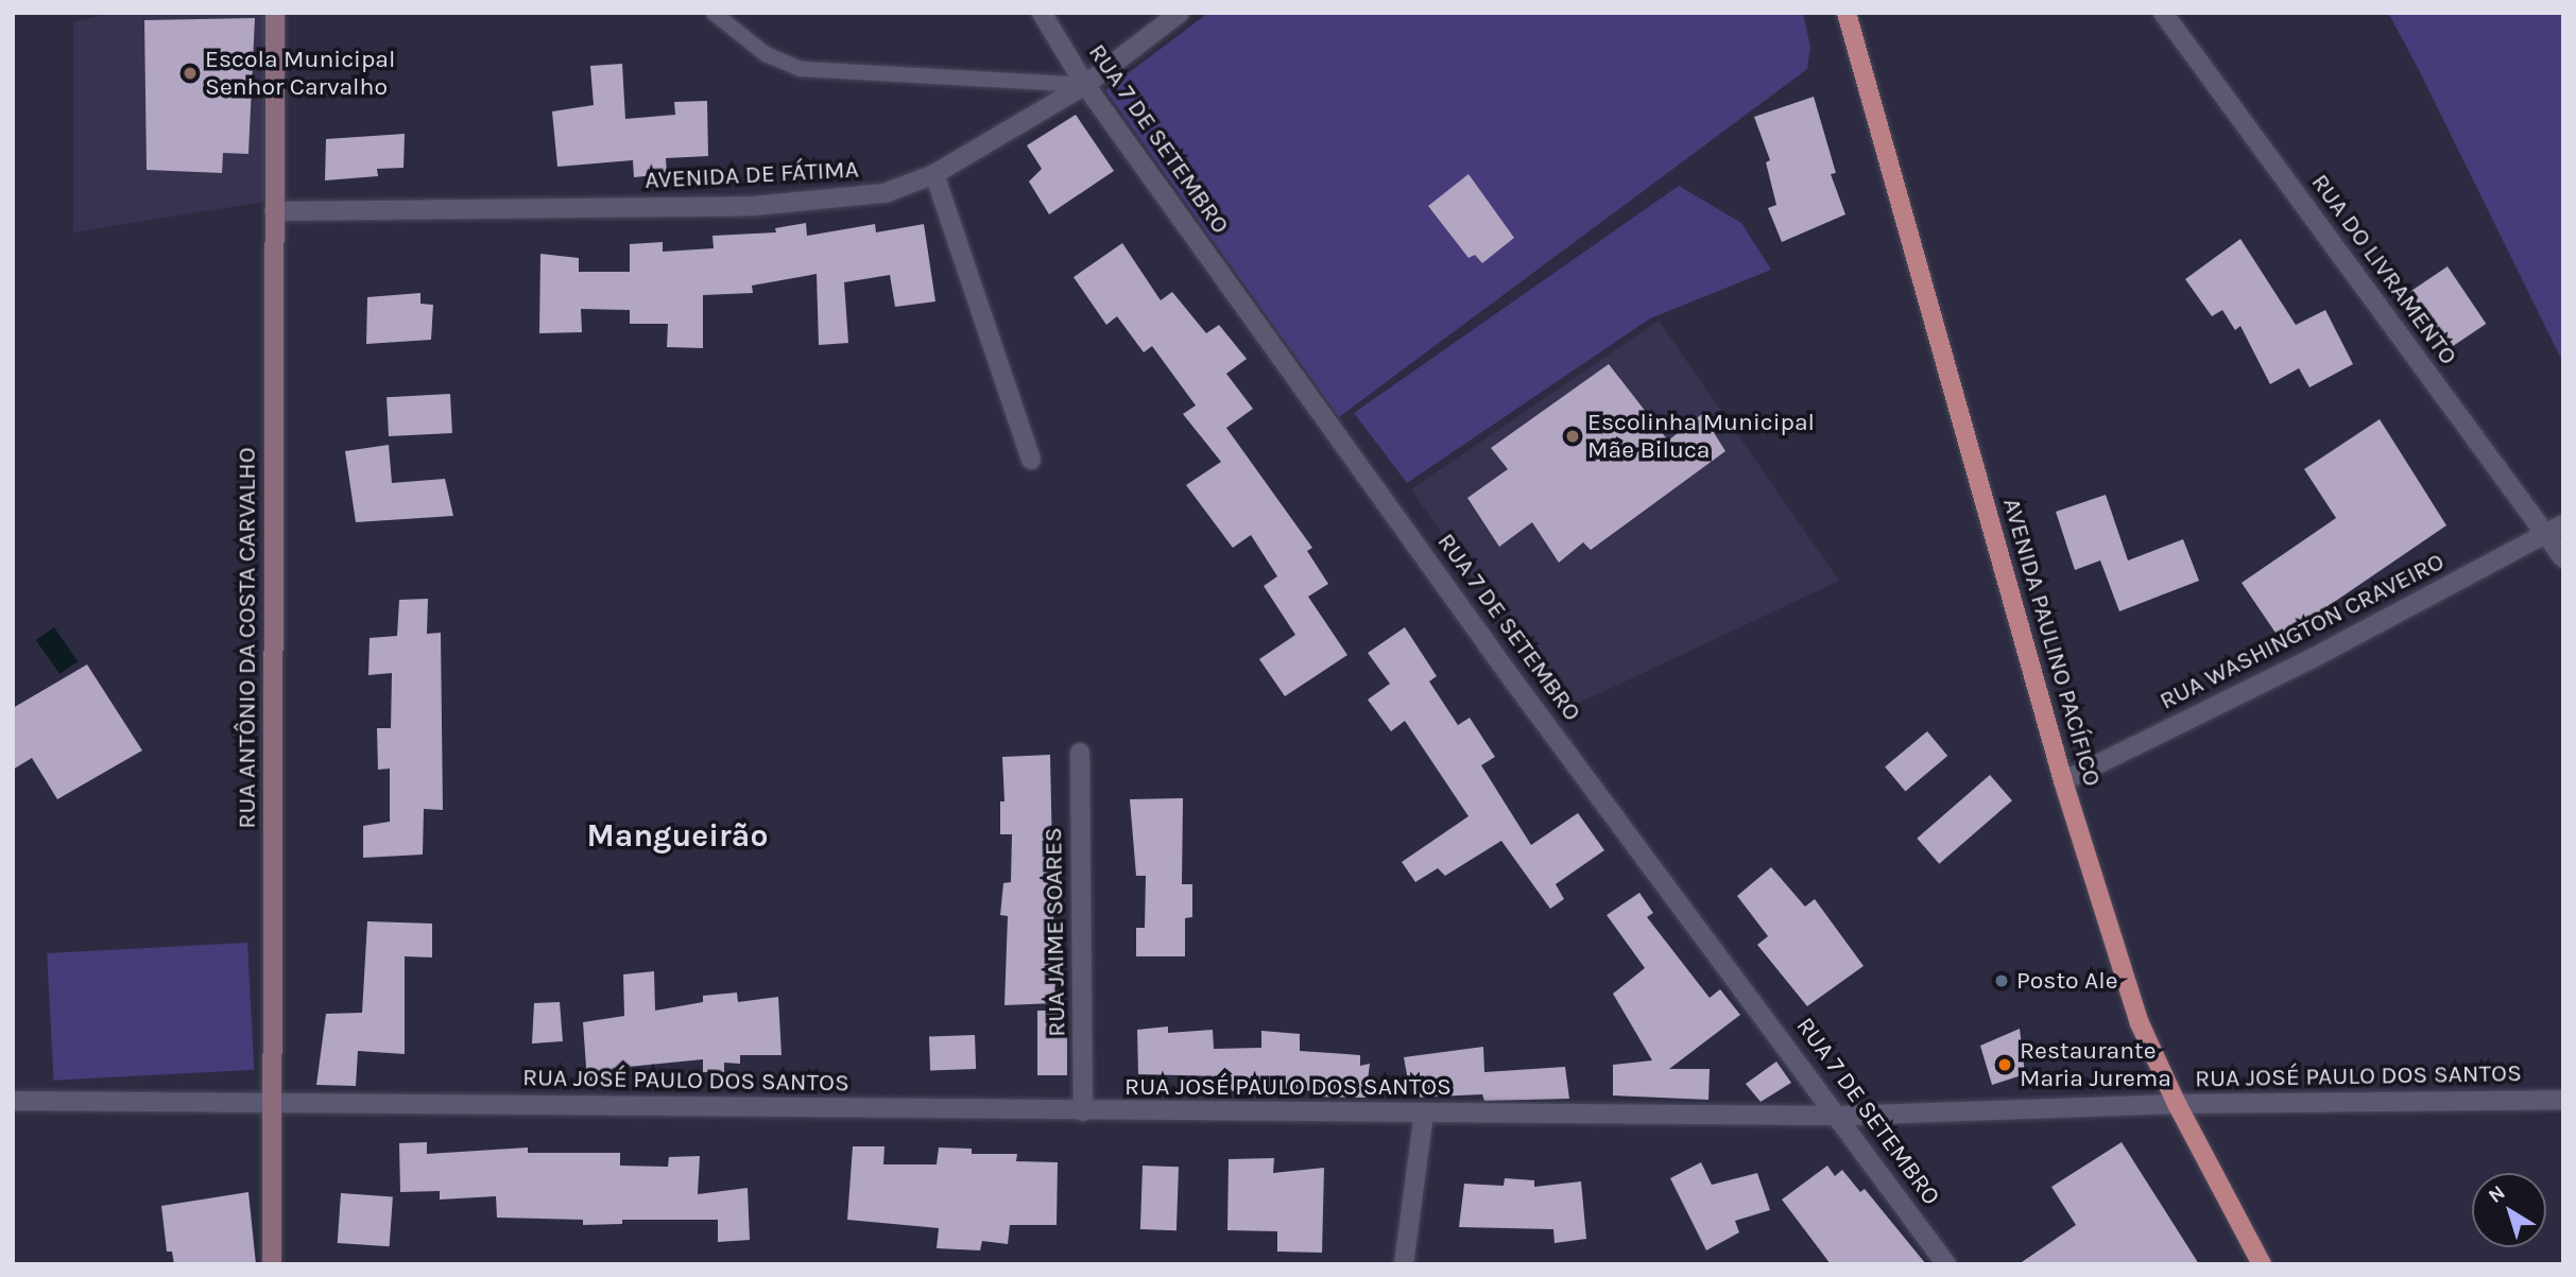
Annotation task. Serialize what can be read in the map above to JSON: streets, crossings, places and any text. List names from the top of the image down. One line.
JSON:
{"streets":{"main road":["AVENIDA PAULINO PACÍFICO"],"street":["RUA 7 DE SETEMBRO","AVENIDA DE FÁTIMA","RUA DO LIVRAMENTO","RUA WASHINGTON CRAVEIRO","RUA ANTÔNIO DA COSTA CARVALHO","RUA JAIME SOARES","RUA JOSÉ PAULO DOS SANTOS"]},"crossings":[["RUA 7 DE SETEMBRO","AVENIDA DE FÁTIMA"],["RUA 7 DE SETEMBRO","RUA JOSÉ PAULO DOS SANTOS"],["AVENIDA DE FÁTIMA","RUA ANTÔNIO DA COSTA CARVALHO"],["RUA DO LIVRAMENTO","RUA WASHINGTON CRAVEIRO"],["RUA WASHINGTON CRAVEIRO","AVENIDA PAULINO PACÍFICO"],["RUA ANTÔNIO DA COSTA CARVALHO","RUA JOSÉ PAULO DOS SANTOS"],["AVENIDA PAULINO PACÍFICO","RUA JOSÉ PAULO DOS SANTOS"],["RUA JAIME SOARES","RUA JOSÉ PAULO DOS SANTOS"]],"districts":["Mangueirão"],"places":["Escola Municipal Senhor Carvalho","Escolinha Municipal Mãe Biluca","Posto Ale","Restaurante Maria Jurema"],"north":"top left"}
